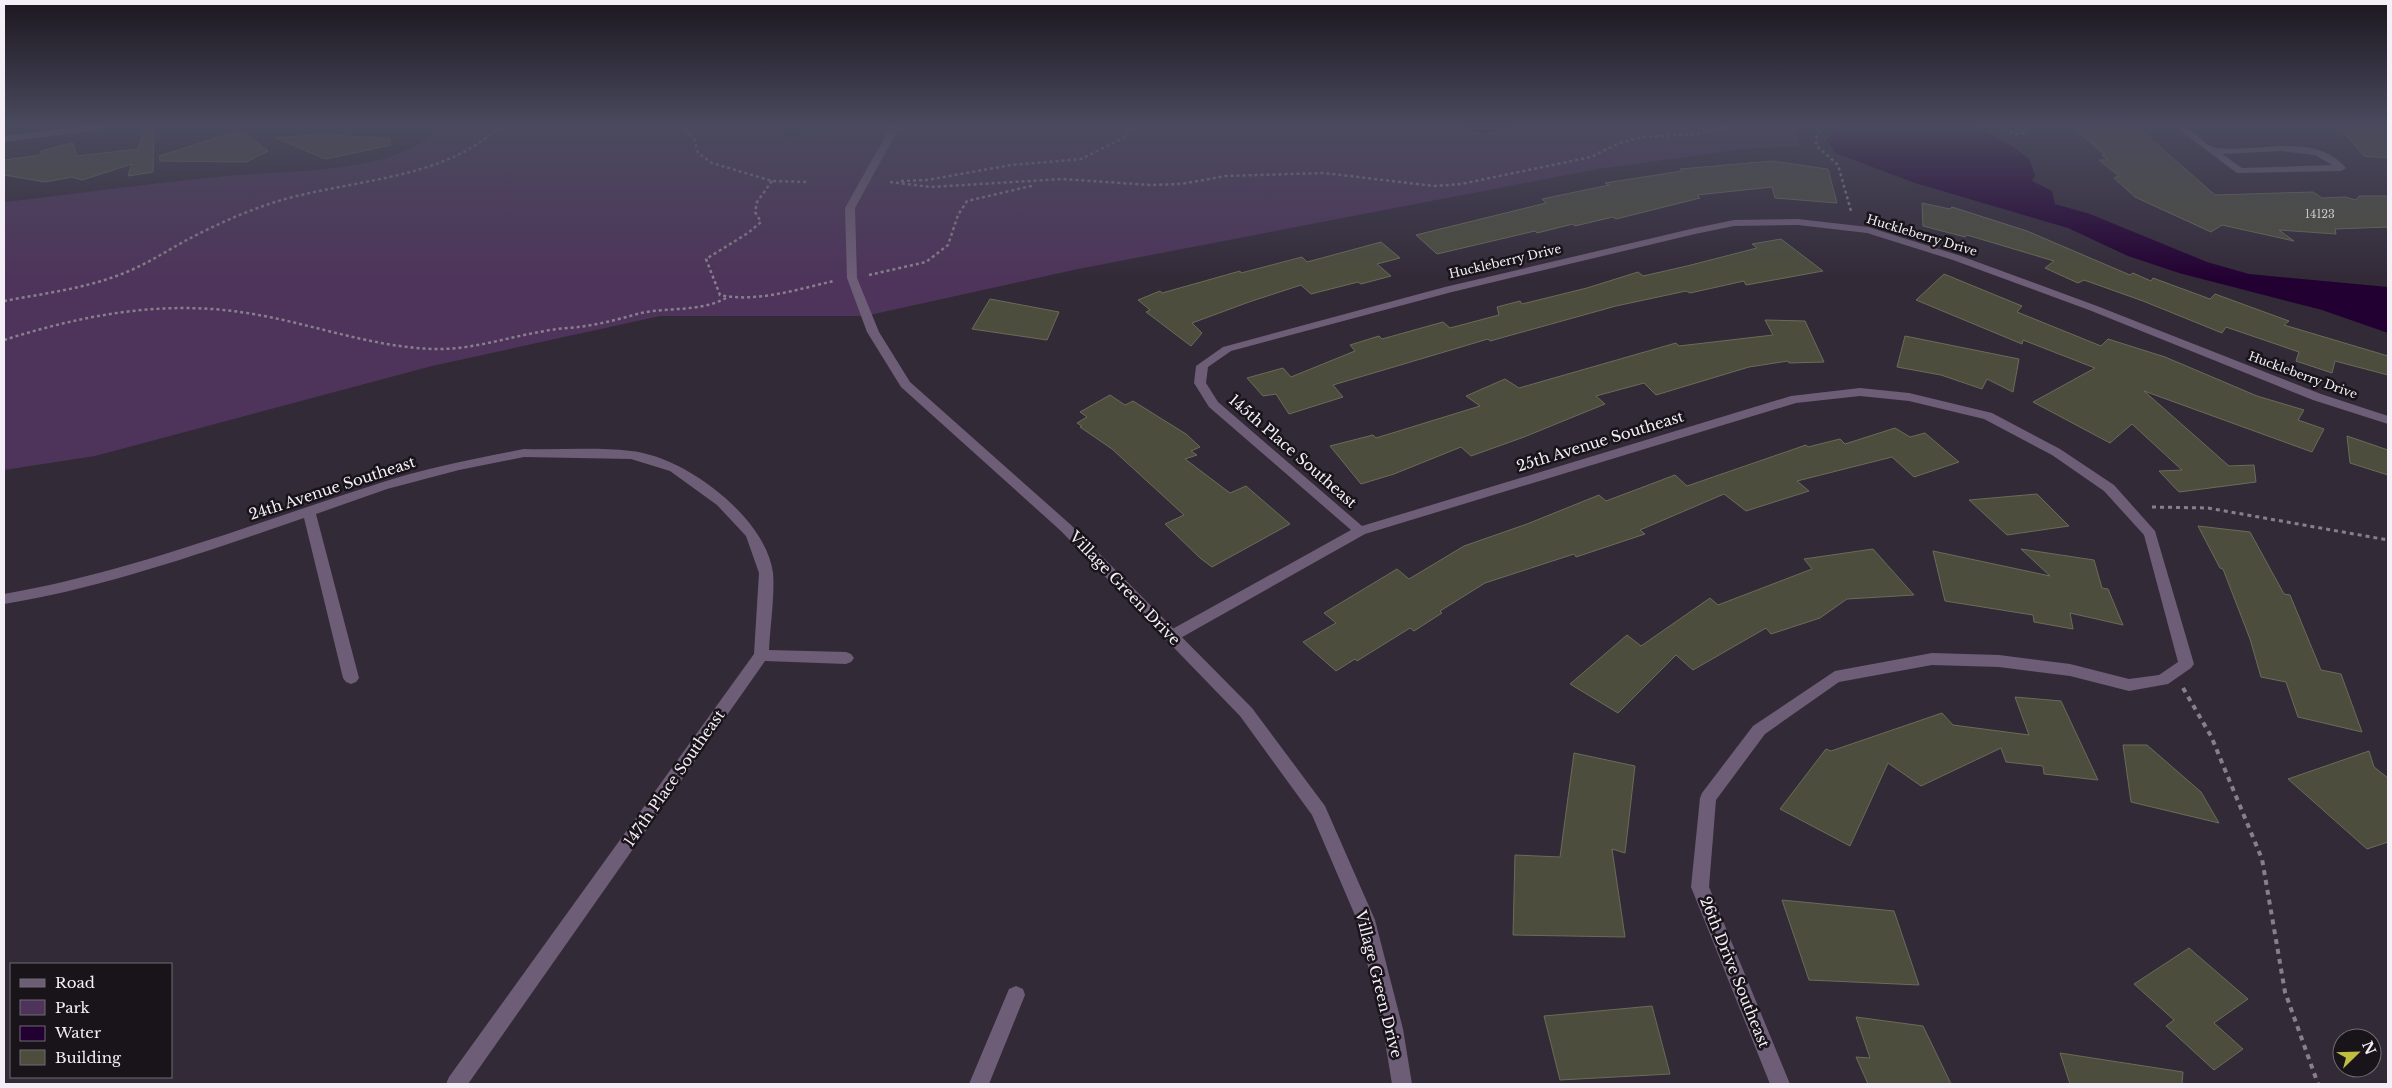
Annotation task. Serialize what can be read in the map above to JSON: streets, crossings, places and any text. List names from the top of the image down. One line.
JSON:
{"streets":{"street":["Huckleberry Drive","25th Avenue Southeast","145th Place Southeast","24th Avenue Southeast","Village Green Drive","147th Place Southeast","26th Drive Southeast"]},"crossings":[["Huckleberry Drive","145th Place Southeast"],["25th Avenue Southeast","145th Place Southeast"],["25th Avenue Southeast","Village Green Drive"],["25th Avenue Southeast","26th Drive Southeast"],["24th Avenue Southeast","147th Place Southeast"]],"house_numbers":["14123"],"legend":["Road","Park","Water","Building"],"north":"top right"}
